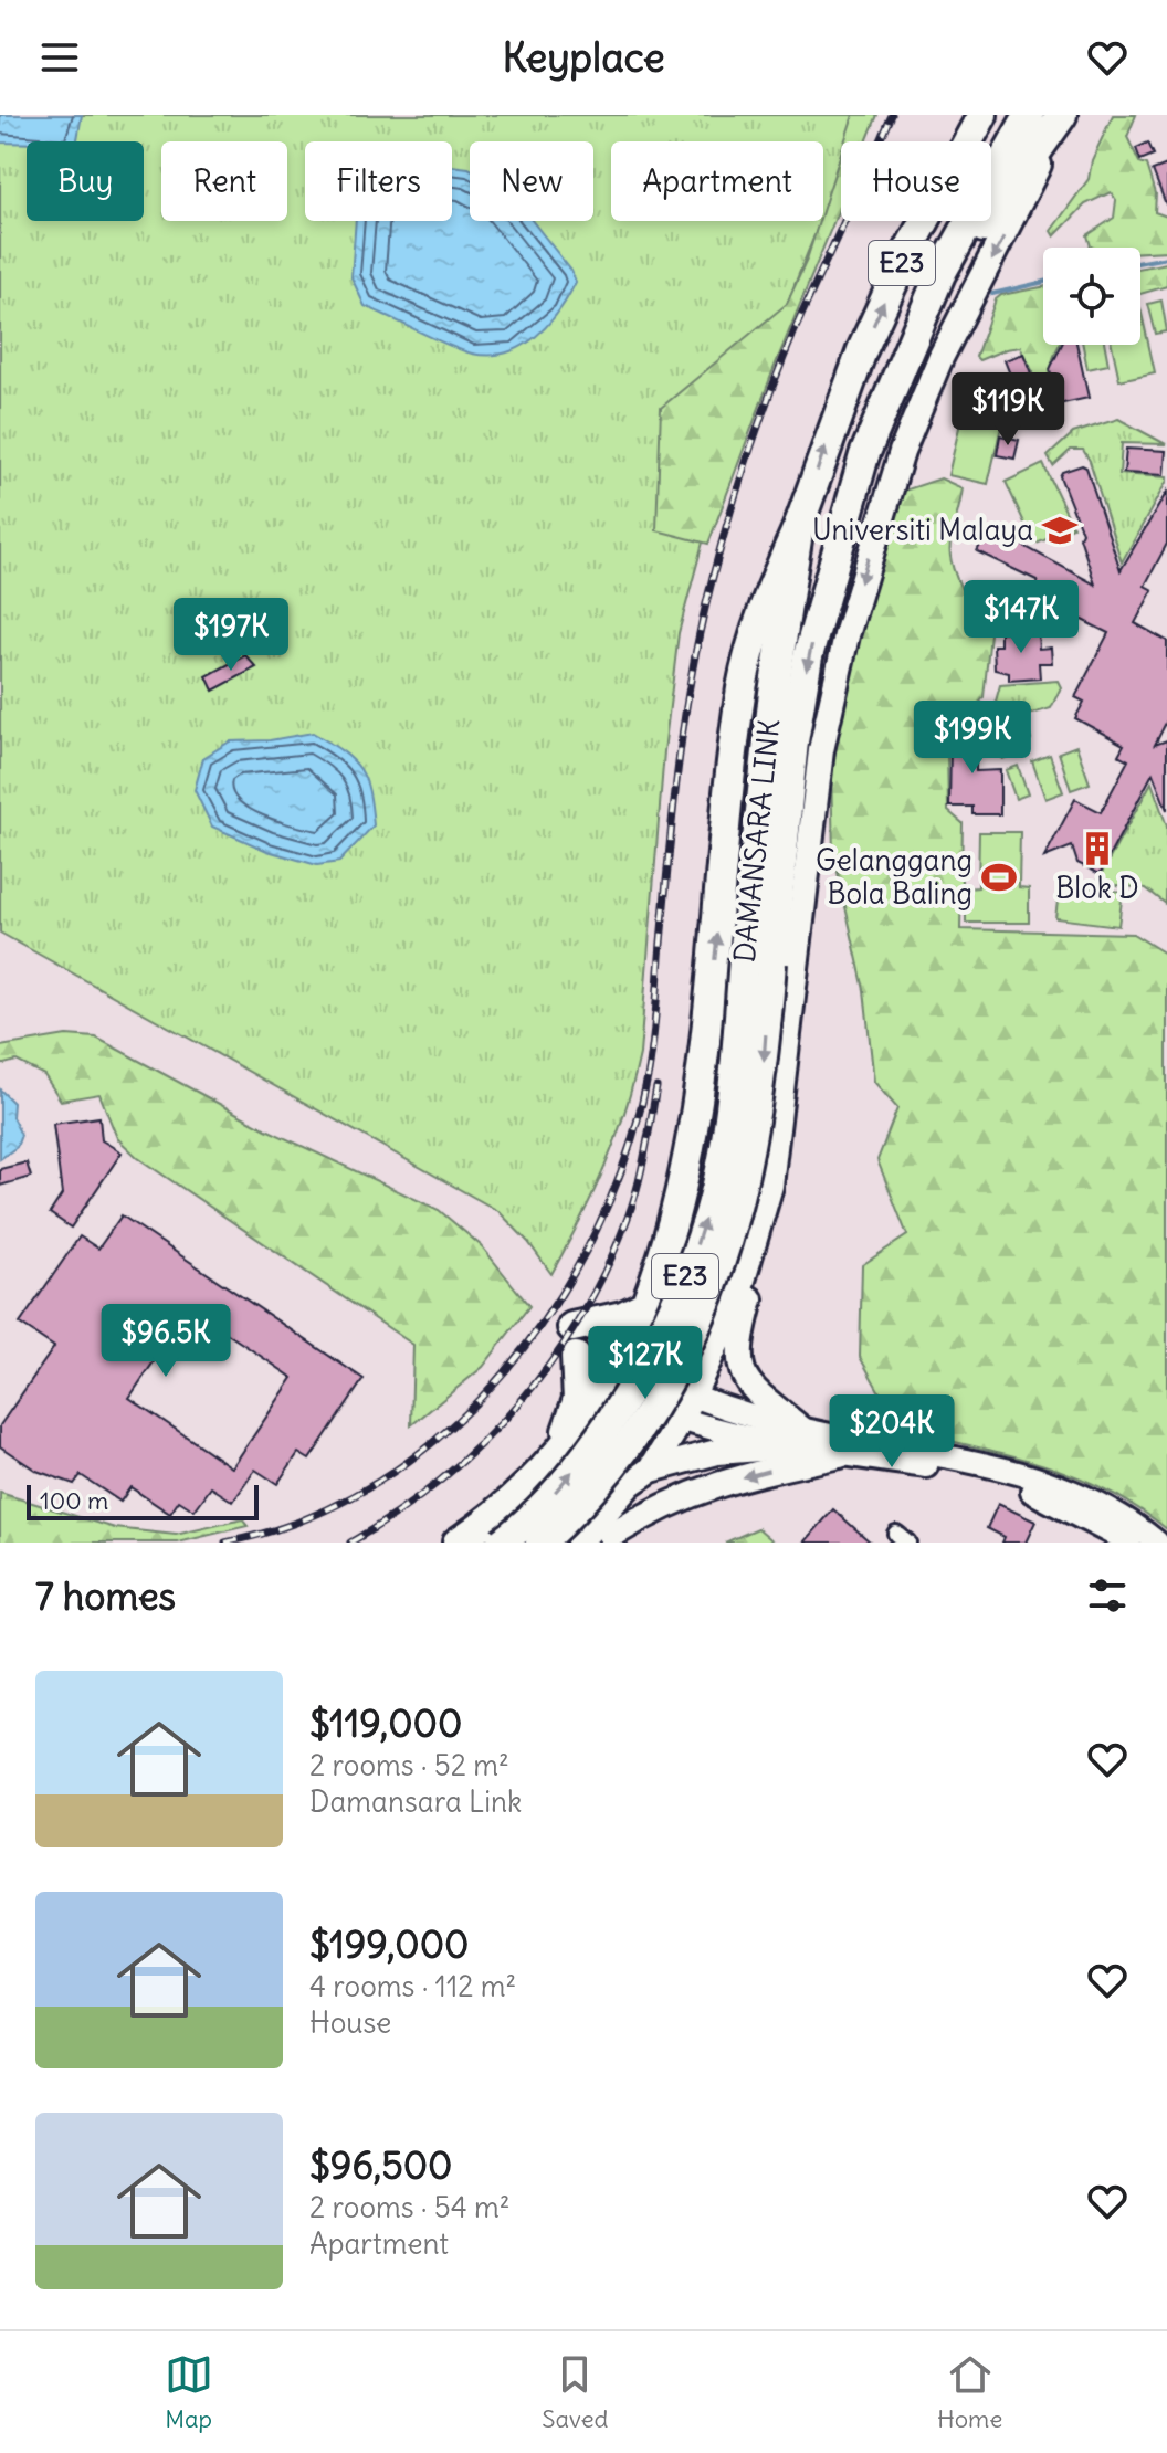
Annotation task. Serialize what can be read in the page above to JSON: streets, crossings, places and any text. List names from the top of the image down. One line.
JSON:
{"streets":{"highway":["E23","DAMANSARA LINK"]},"places":{"school or university":["Universiti Malaya"],"building":["Blok D"],"sports":["Gelanggang Bola Baling"]},"scale_bar":"100 m","page":{"header":"Keyplace","chip":["Buy","Rent","Filters","New","Apartment","House"],"price":["$119K","$147K","$197K","$199K","$96.5K","$127K","$204K"],"scale":"100 m","heading":"7 homes","list":[{"name":"$119,000","note":"2 rooms · 52 m² · Damansara Link"},{"name":"$199,000","note":"4 rooms · 112 m² · House"},{"name":"$96,500","note":"2 rooms · 54 m² · Apartment"}],"tabs":["Map","Saved","Home"]}}
